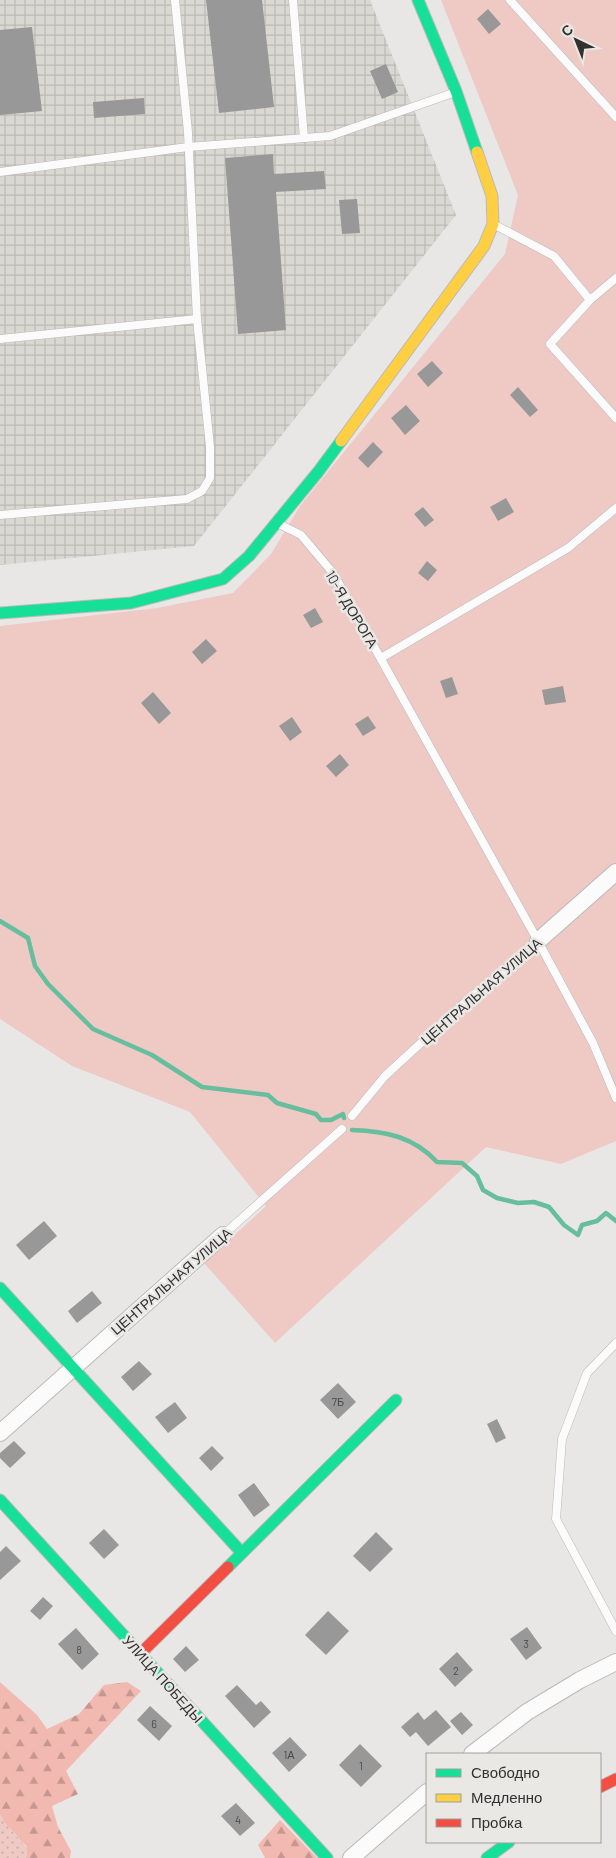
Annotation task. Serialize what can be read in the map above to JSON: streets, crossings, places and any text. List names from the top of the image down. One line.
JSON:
{"streets":{"street":["ЦЕНТРАЛЬНАЯ УЛИЦА","УЛИЦА ПОБЕДЫ"],"lane":["10-Я ДОРОГА"]},"crossings":[["10-Я ДОРОГА","ЦЕНТРАЛЬНАЯ УЛИЦА"]],"house_numbers":["7Б","3","8","2","6","1А","1","4"],"legend":["Свободно","Медленно","Пробка"],"north":"top left"}
